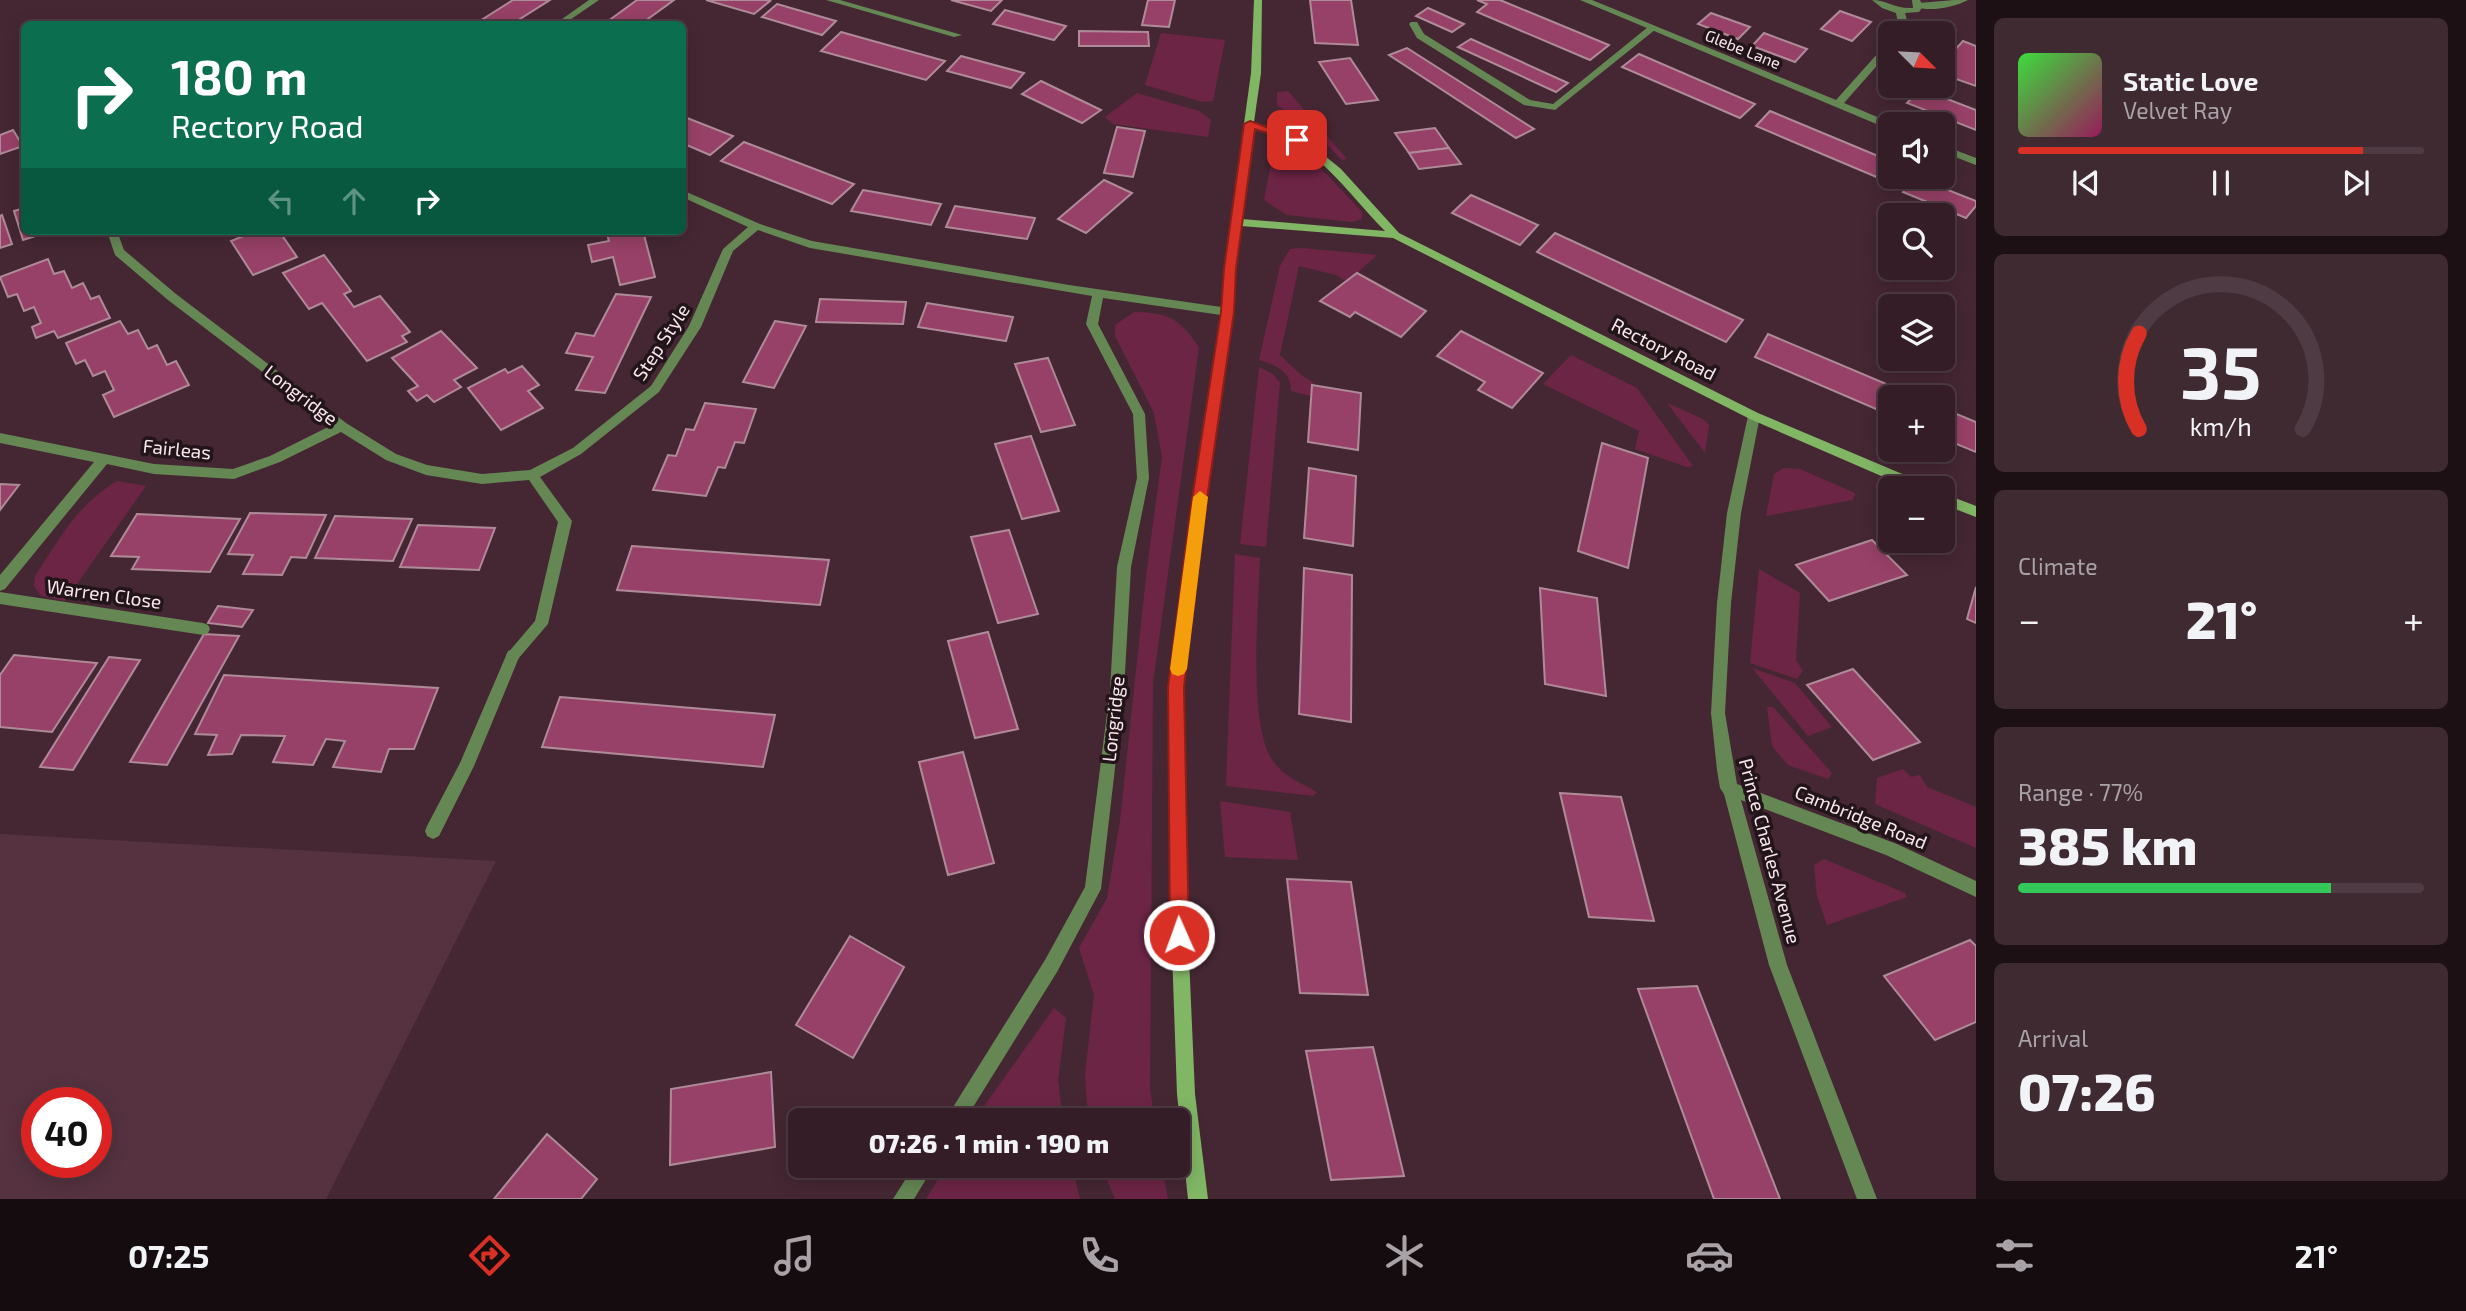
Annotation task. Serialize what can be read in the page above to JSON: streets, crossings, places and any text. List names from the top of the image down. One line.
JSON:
{"streets":{"street":["Glebe Lane","Step Style","Rectory Road","Longridge","Fairleas","Warren Close","Cambridge Road","Prince Charles Avenue"]},"crossings":[["Step Style","Longridge"],["Rectory Road","Prince Charles Avenue"],["Longridge","Fairleas"],["Cambridge Road","Prince Charles Avenue"]],"north":"bottom right","page":{"map_buttons":["+","−"],"turn":["180 m","Rectory Road"],"song":["Static Love","Velvet Ray"],"tile":["Climate",["Range · 77%","385 km"],["Arrival","07:26"]],"heat":["−","21°","+"],"limit":"40","trip":"07:26 · 1 min · 190 m","tabs":["07:25","21°"],"gauge":["35","km/h"]}}
